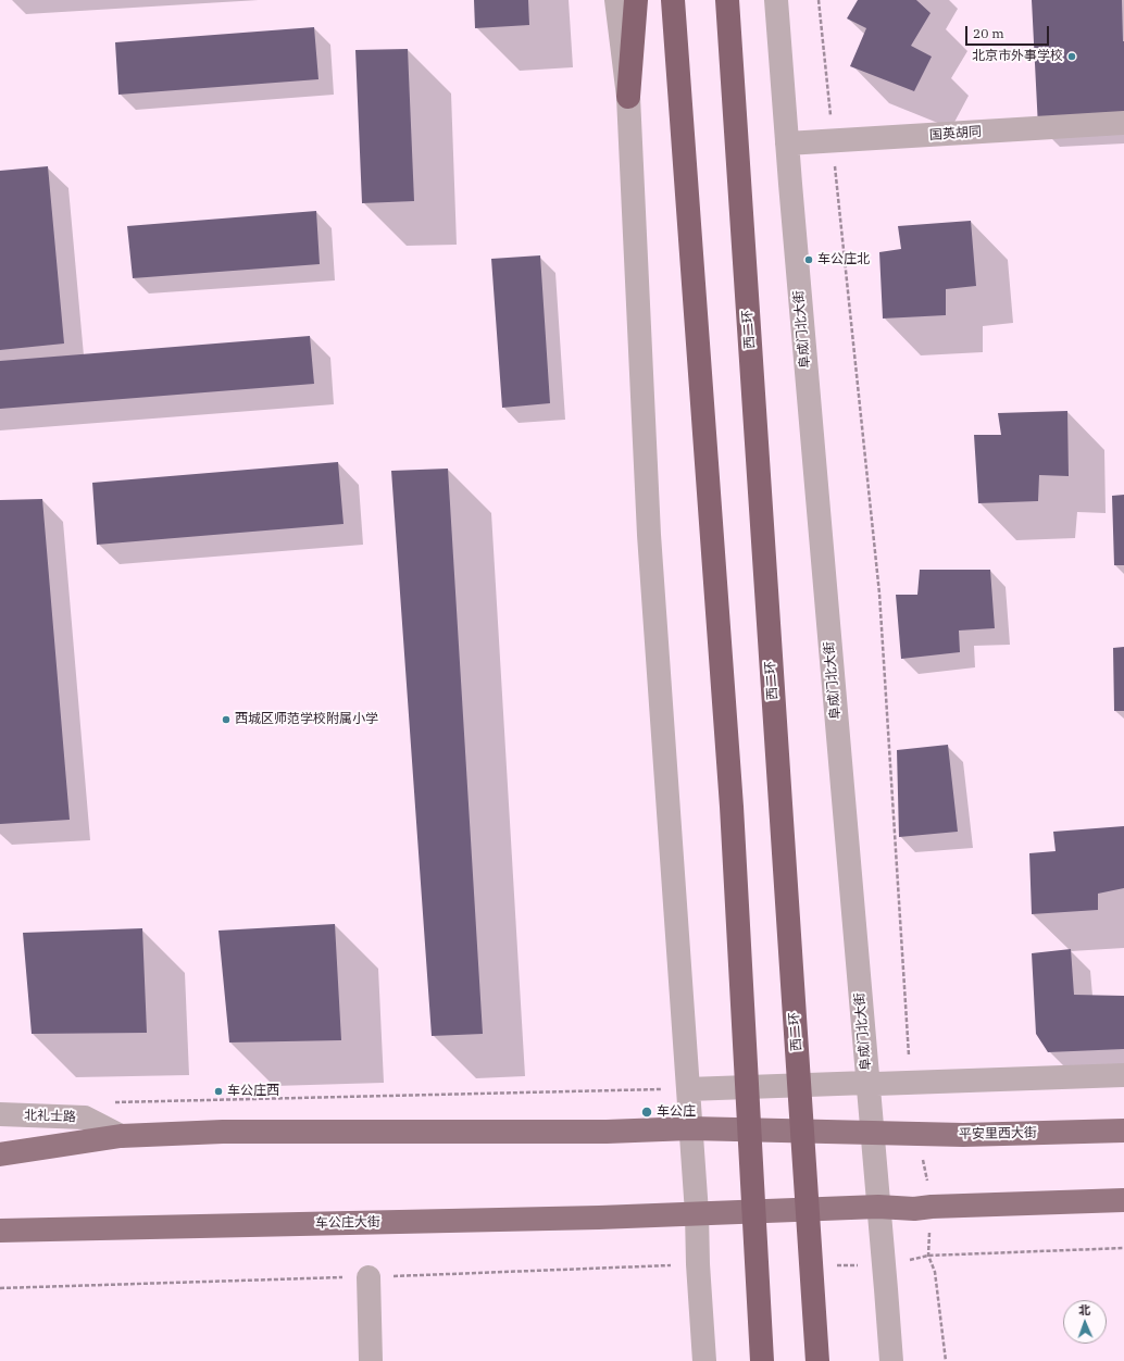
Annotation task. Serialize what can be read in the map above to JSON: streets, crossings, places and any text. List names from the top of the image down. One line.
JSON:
{"streets":{"highway":["西二环"],"main road":["平安里西大街","车公庄大街"],"street":["国英胡同","阜成门北大街","北礼士路"]},"crossings":[["国英胡同","阜成门北大街"],["阜成门北大街","平安里西大街"],["阜成门北大街","车公庄大街"]],"places":["北京市外事学校","车公庄北","西城区师范学校附属小学","车公庄西","车公庄"],"scale_bar":"20 m","north":"top"}
